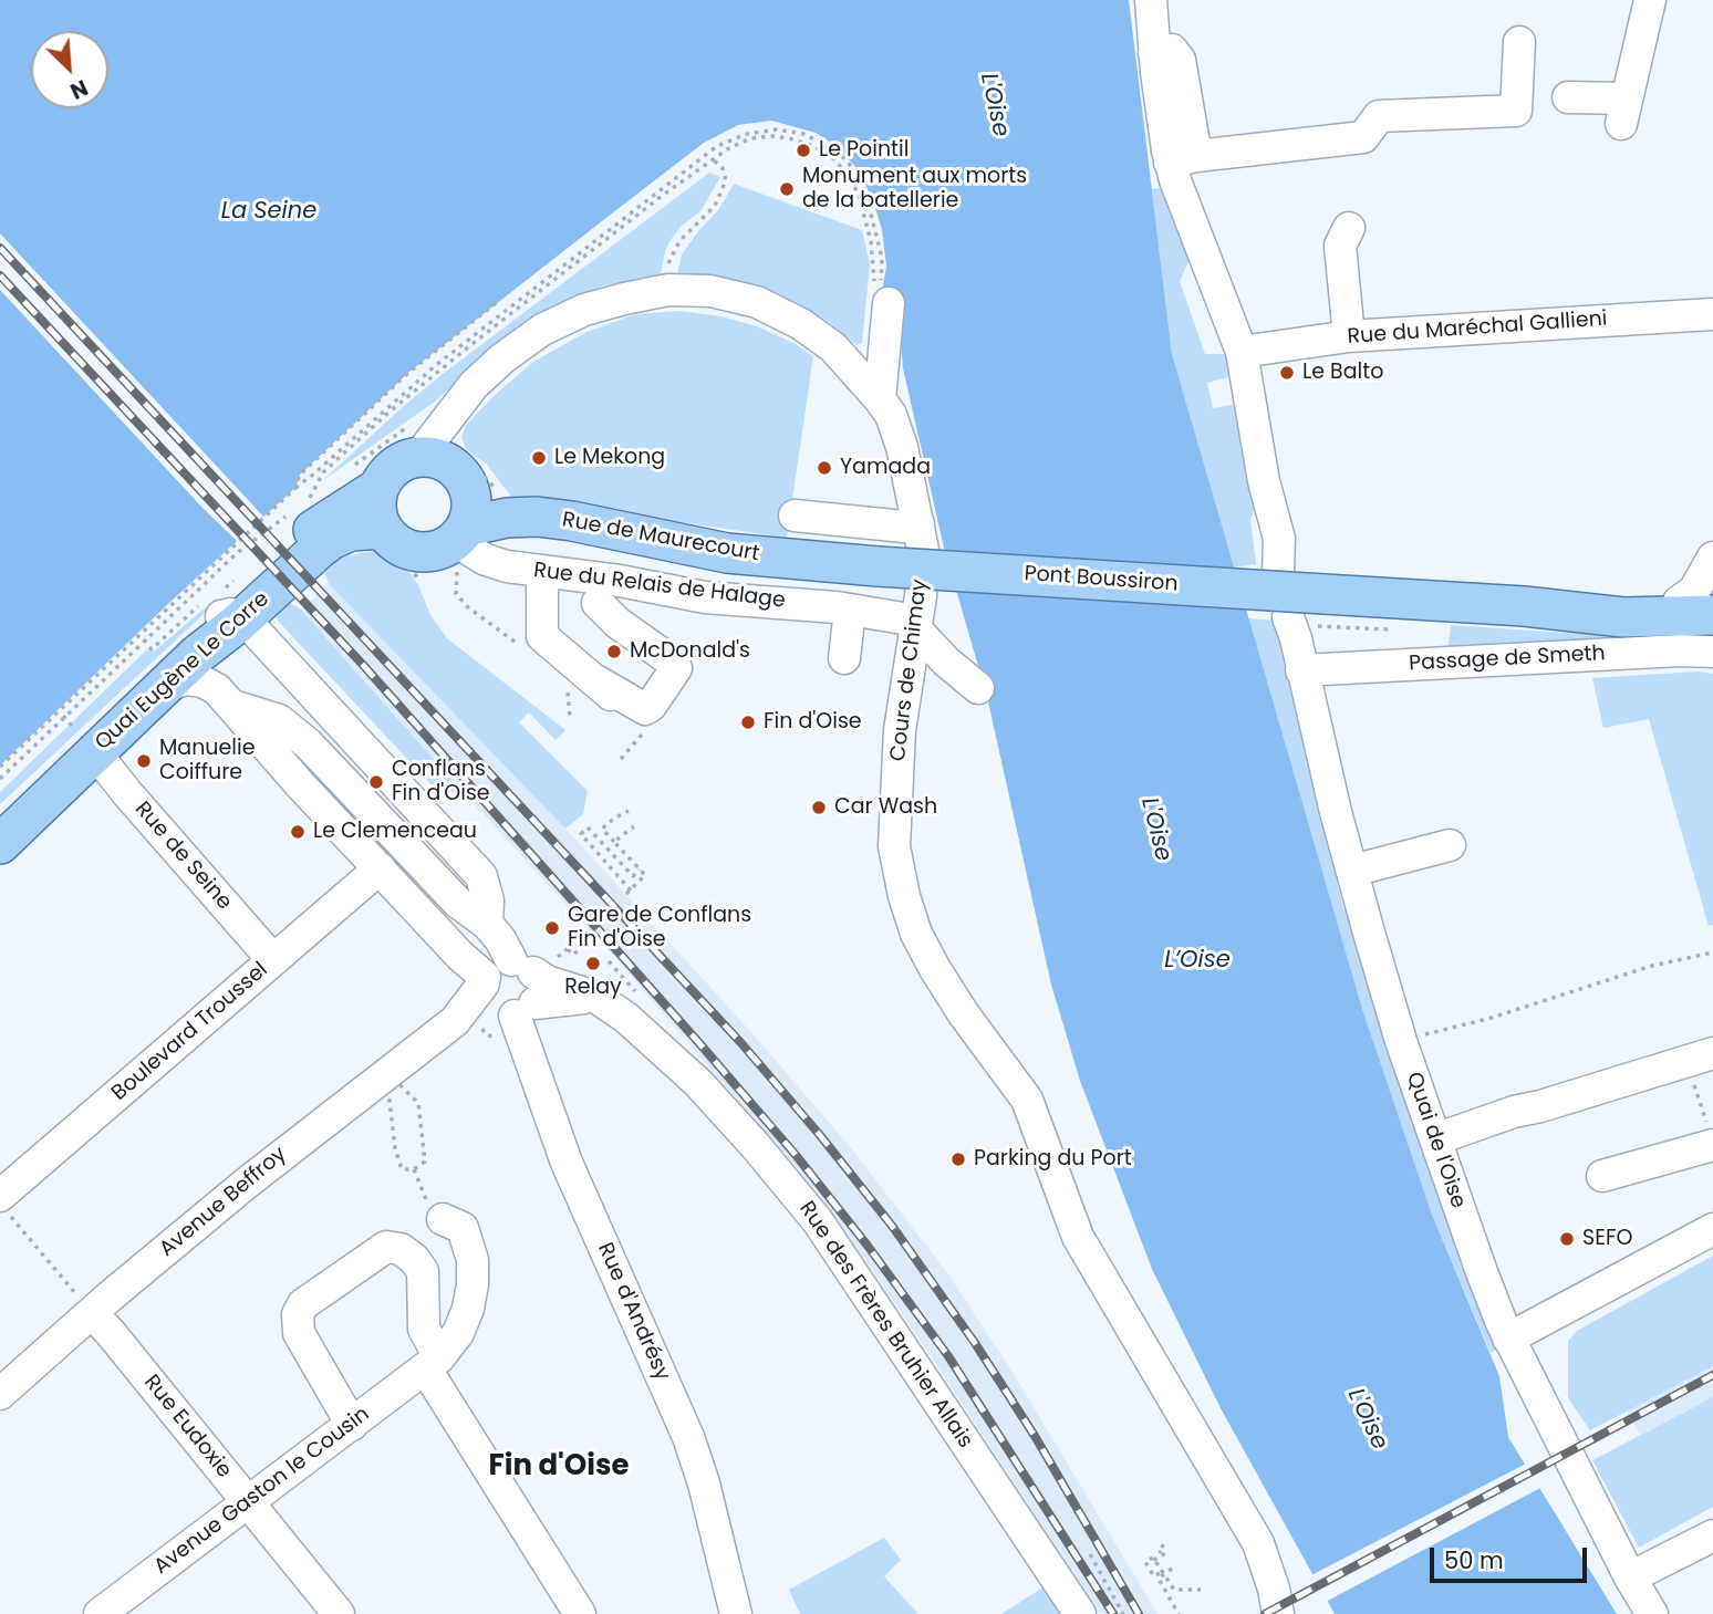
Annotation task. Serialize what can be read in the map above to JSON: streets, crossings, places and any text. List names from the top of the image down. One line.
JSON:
{"streets":{"main road":["Rue de Maurecourt","Pont Boussiron","Quai Eugène Le Corre"],"street":["Rue du Maréchal Gallieni","Rue du Relais de Halage","Passage de Smeth","Cours de Chimay","Rue de Seine","Boulevard Troussel","Quai de l'Oise","Avenue Beffroy","Rue d'Andrésy","Rue des Frères Bruhier Allais","Rue Eudoxie","Avenue Gaston le Cousin"]},"crossings":[["Rue du Maréchal Gallieni","Quai de l'Oise"],["Rue de Maurecourt","Pont Boussiron"],["Rue de Maurecourt","Rue du Relais de Halage"],["Rue de Maurecourt","Cours de Chimay"],["Rue de Maurecourt","Quai Eugène Le Corre"],["Pont Boussiron","Quai de l'Oise"],["Rue du Relais de Halage","Cours de Chimay"],["Passage de Smeth","Quai de l'Oise"],["Cours de Chimay","Quai Eugène Le Corre"],["Quai Eugène Le Corre","Rue de Seine"],["Rue de Seine","Boulevard Troussel"],["Avenue Beffroy","Rue Eudoxie"],["Rue d'Andrésy","Rue des Frères Bruhier Allais"],["Rue Eudoxie","Avenue Gaston le Cousin"]],"districts":["Fin d'Oise"],"water":["L'Oise","La Seine","L’Oise"],"places":["Le Pointil","Monument aux morts de la batellerie","Le Balto","Le Mekong","Yamada","McDonald's","Fin d'Oise","Manuelie Coiffure","Conflans Fin d'Oise","Car Wash","Le Clemenceau","Gare de Conflans Fin d'Oise","Relay","Parking du Port","SEFO"],"scale_bar":"50 m","north":"bottom right"}
